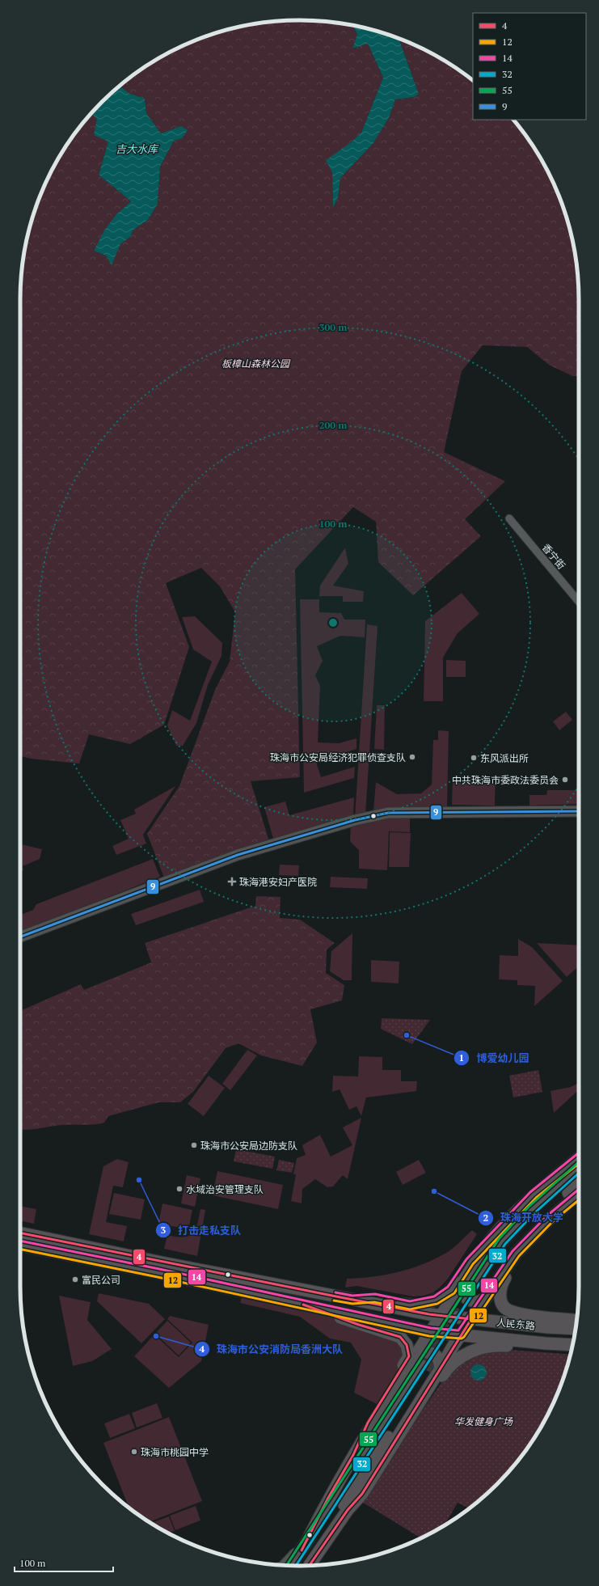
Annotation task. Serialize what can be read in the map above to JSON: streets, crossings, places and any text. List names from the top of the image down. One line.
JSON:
{"streets":{"main road":["人民东路"],"street":["香宁街"]},"water":["吉大水库"],"parks":["板樟山森林公园","华发健身广场"],"places":{"other":["珠海市公安局经济犯罪侦查支队","东风派出所","中共珠海市委政法委员会","博爱幼儿园","珠海市公安局边防支队","打击走私支队","水域治安管理支队","珠海开放大学","富民公司","珠海市公安消防局香洲大队","珠海市桃园中学"],"health":["珠海港安妇产医院"]},"lines":["transit line 9","transit line 14","transit line 55","transit line 12","transit line 32","transit line 4"],"legend":["4","12","14","32","55","9"],"scale_bar":"100 m","rings":["300 m","200 m","100 m"]}
